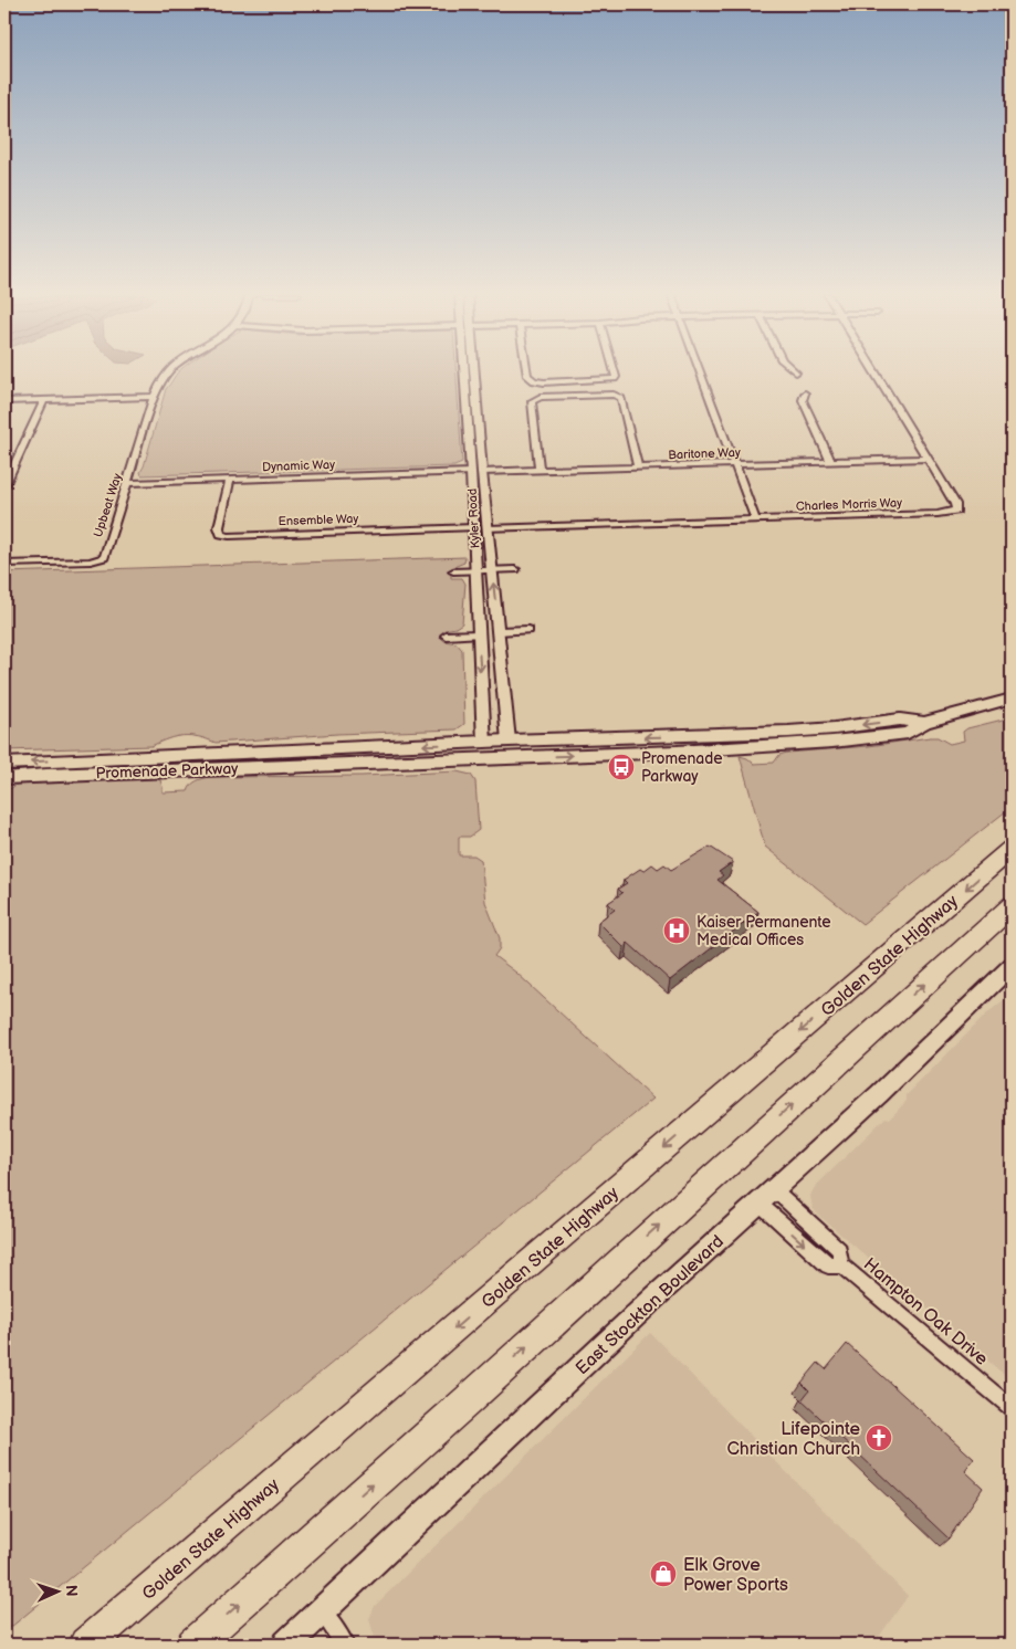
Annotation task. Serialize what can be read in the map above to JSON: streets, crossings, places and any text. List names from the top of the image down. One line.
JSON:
{"streets":{"highway":["Golden State Highway"],"main road":["Promenade Parkway","East Stockton Boulevard"],"street":["Baritone Way","Dynamic Way","Charles Morris Way","Upbeat Way","Kyler Road","Ensemble Way","Hampton Oak Drive"]},"crossings":[["Baritone Way","Charles Morris Way"],["Baritone Way","Kyler Road"],["Dynamic Way","Upbeat Way"],["Dynamic Way","Kyler Road"],["Dynamic Way","Ensemble Way"],["Charles Morris Way","Kyler Road"],["Kyler Road","Ensemble Way"],["Kyler Road","Promenade Parkway"],["East Stockton Boulevard","Hampton Oak Drive"]],"places":{"bus stop":["Promenade Parkway"],"hospital":["Kaiser Permanente Medical Offices"],"church":["Lifepointe Christian Church"],"shop":["Elk Grove Power Sports"]},"north":"right"}
